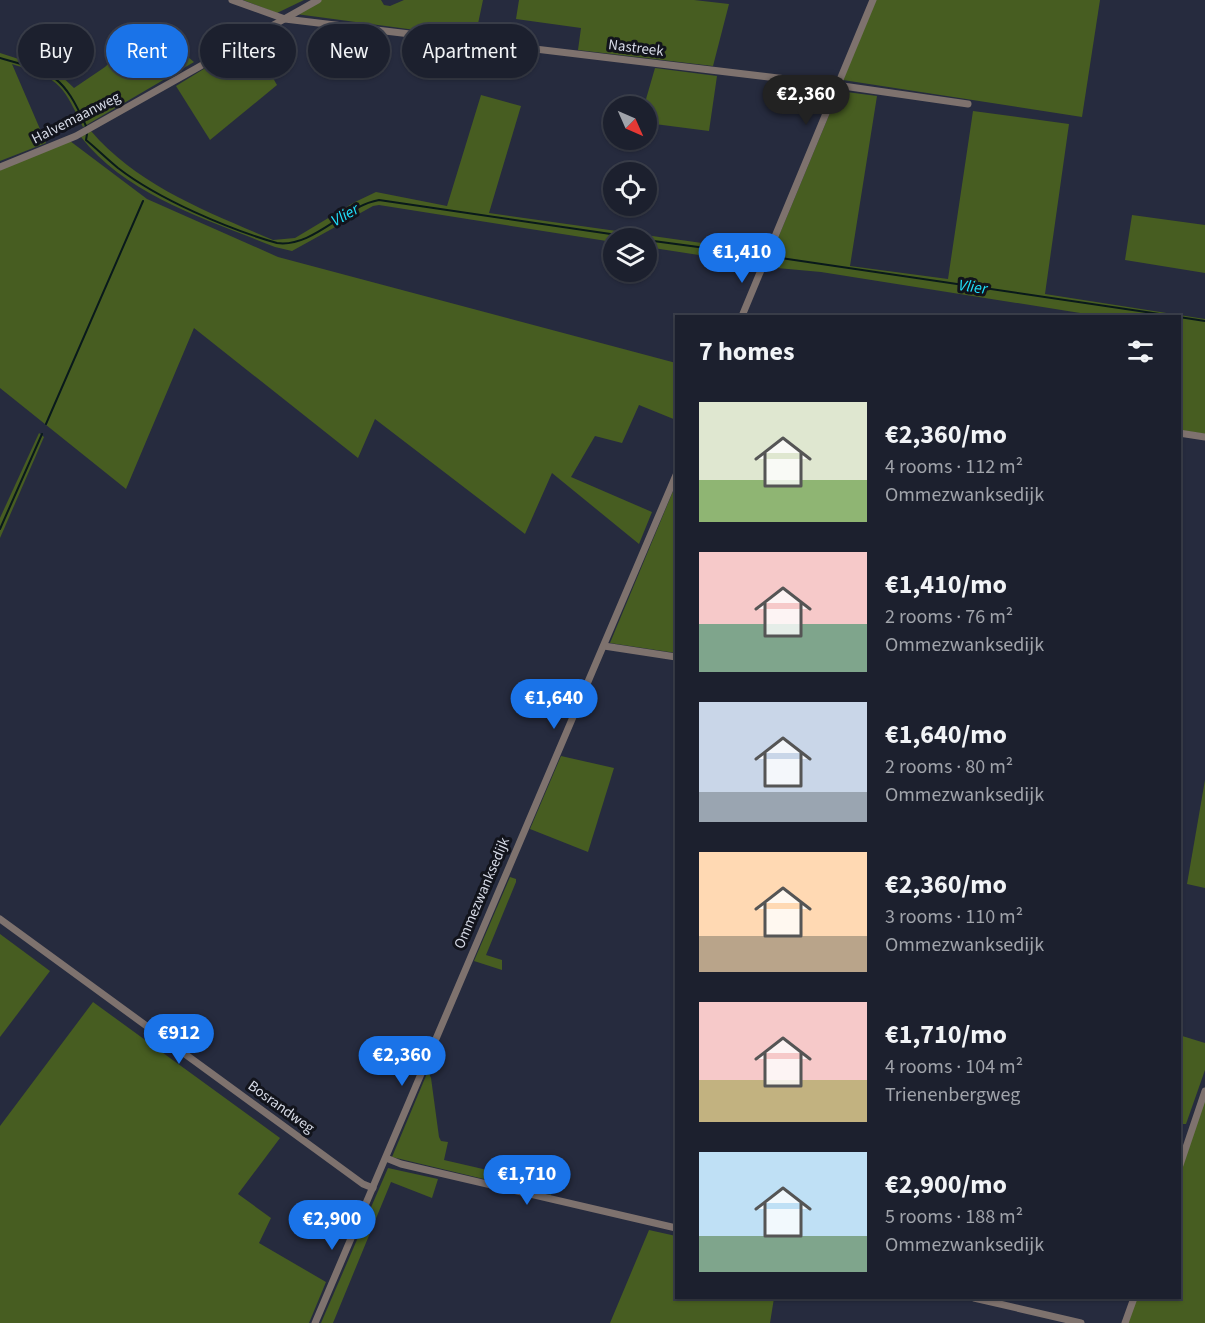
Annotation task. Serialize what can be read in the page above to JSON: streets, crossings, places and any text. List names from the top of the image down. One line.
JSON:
{"streets":{"street":["Nastreek","Halvemaanweg","Ommezwanksedijk","Bosrandweg"]},"crossings":[["Nastreek","Halvemaanweg"],["Ommezwanksedijk","Bosrandweg"]],"water":["Vlier"],"north":"bottom right","page":{"chip":["Buy","Rent","Filters","New","Apartment"],"price":["€2,360","€1,410","€1,640","€912","€2,360","€1,710","€2,900"],"heading":"7 homes","list":[{"name":"€2,360/mo","note":"4 rooms · 112 m² · Ommezwanksedijk"},{"name":"€1,410/mo","note":"2 rooms · 76 m² · Ommezwanksedijk"},{"name":"€1,640/mo","note":"2 rooms · 80 m² · Ommezwanksedijk"},{"name":"€2,360/mo","note":"3 rooms · 110 m² · Ommezwanksedijk"},{"name":"€1,710/mo","note":"4 rooms · 104 m² · Trienenbergweg"},{"name":"€2,900/mo","note":"5 rooms · 188 m² · Ommezwanksedijk"}]}}
